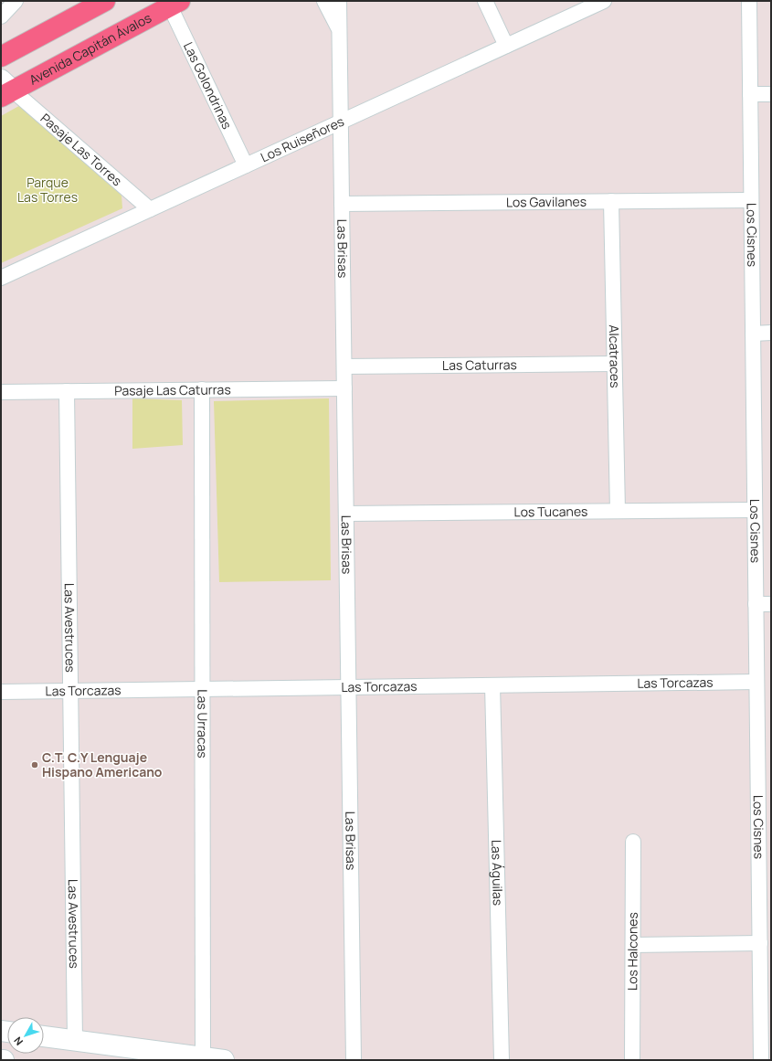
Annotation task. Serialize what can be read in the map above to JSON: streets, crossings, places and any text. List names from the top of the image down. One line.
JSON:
{"streets":{"highway":["Avenida Capitán Ávalos"],"street":["Las Golondrinas","Los Ruiseñores","Pasaje Las Torres","Los Gavilanes","Los Cisnes","Las Brisas","Alcatraces","Las Caturras","Pasaje Las Caturras","Los Tucanes","Las Avestruces","Las Torcazas","Las Urracas","Las Águilas","Los Halcones"]},"crossings":[["Avenida Capitán Ávalos","Las Golondrinas"],["Avenida Capitán Ávalos","Pasaje Las Torres"],["Las Golondrinas","Los Ruiseñores"],["Los Ruiseñores","Pasaje Las Torres"],["Los Ruiseñores","Las Brisas"],["Los Gavilanes","Los Cisnes"],["Los Gavilanes","Las Brisas"],["Los Gavilanes","Alcatraces"],["Los Cisnes","Los Tucanes"],["Los Cisnes","Las Torcazas"],["Las Brisas","Las Caturras"],["Las Brisas","Pasaje Las Caturras"],["Las Brisas","Los Tucanes"],["Las Brisas","Las Torcazas"],["Alcatraces","Las Caturras"],["Alcatraces","Los Tucanes"],["Pasaje Las Caturras","Las Avestruces"],["Pasaje Las Caturras","Las Urracas"],["Las Avestruces","Las Torcazas"],["Las Torcazas","Las Urracas"],["Las Torcazas","Las Águilas"]],"parks":["Parque Las Torres"],"places":["C.T. C.Y Lenguaje Hispano Americano"],"north":"bottom left"}
